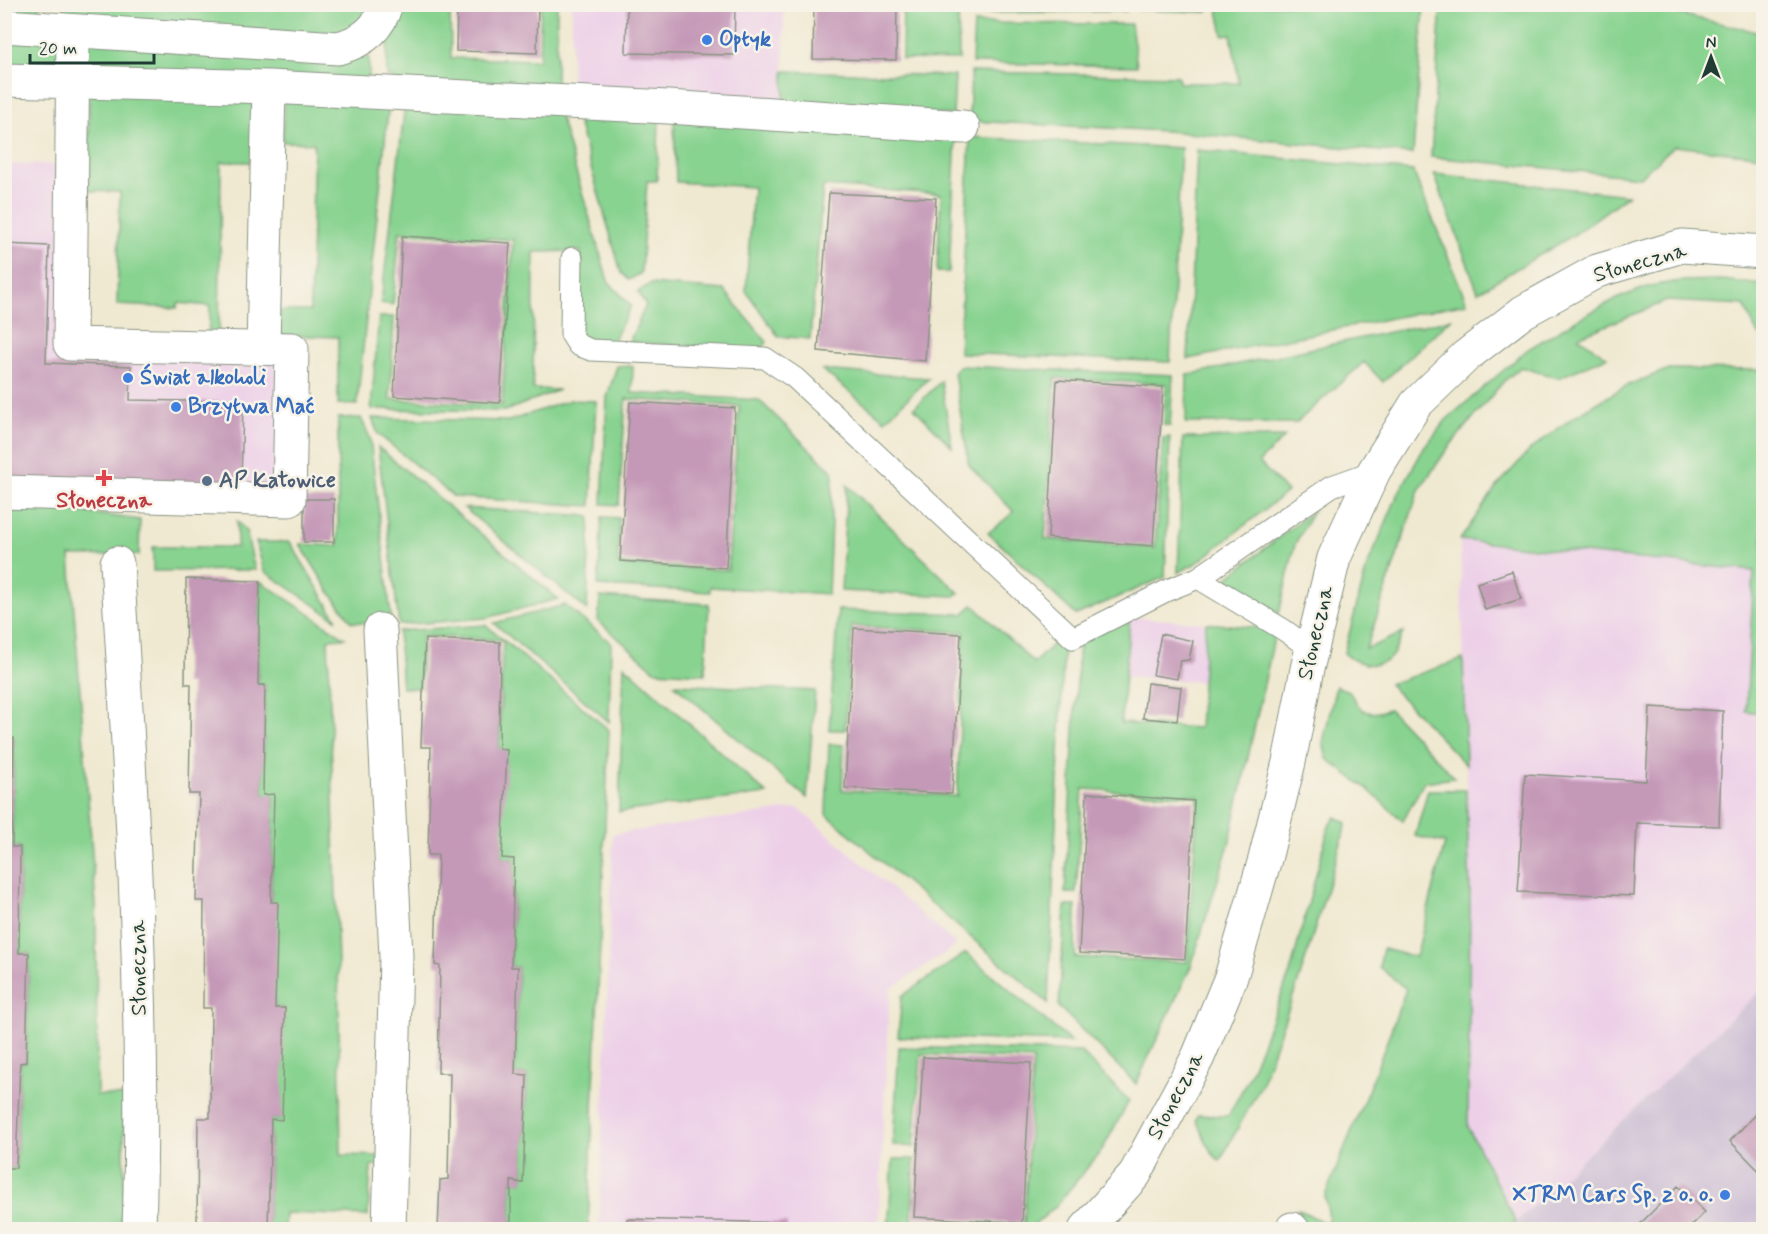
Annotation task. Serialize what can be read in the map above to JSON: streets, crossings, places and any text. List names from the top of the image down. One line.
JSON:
{"streets":{"street":["Słoneczna"]},"places":{"other":["Optyk","Świat alkoholi","Brzytwa Mać","AP Katowice","XTRM Cars Sp. z o. o."],"health":["Słoneczna"]},"scale_bar":"20 m","north":"top"}
